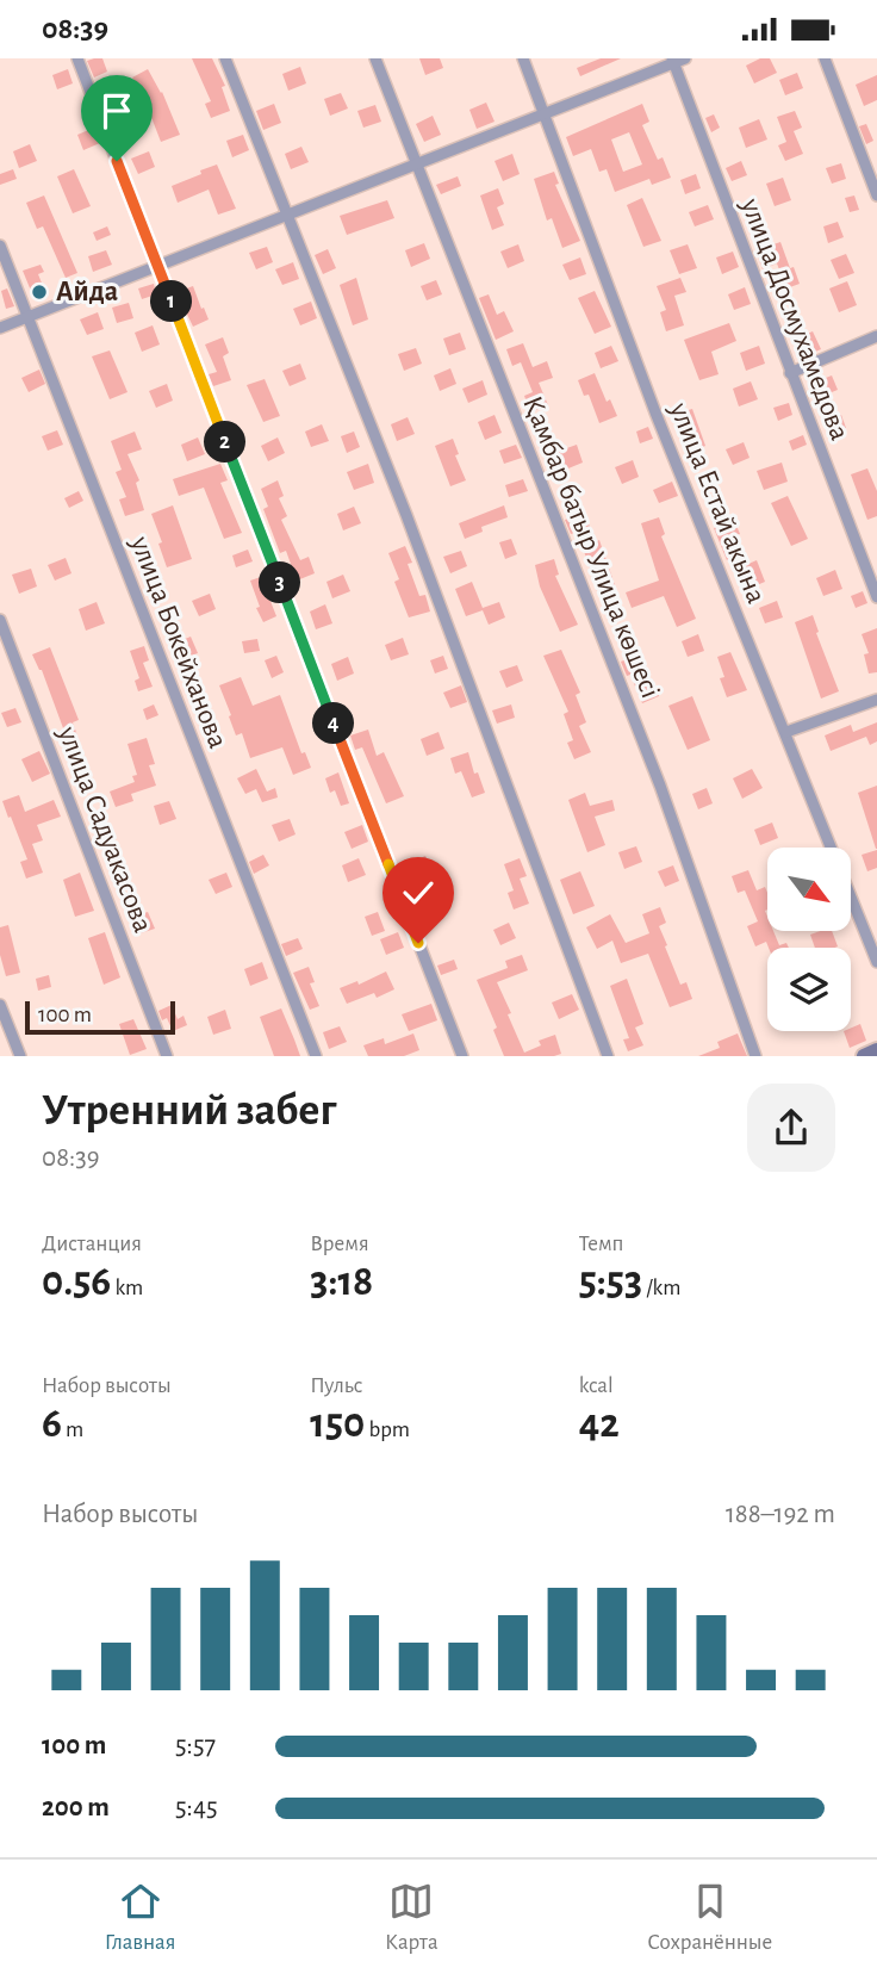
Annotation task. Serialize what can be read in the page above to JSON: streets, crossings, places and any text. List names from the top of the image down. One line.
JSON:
{"streets":{"street":["улица Досмухамедова","улица Естай акына","Қамбар батыр Улица көшесі","улица Бокейханова","улица Садуакасова"]},"places":["Айда"],"scale_bar":"100 m","north":"bottom right","page":{"status":"08:39","pins":["1","2","3","4"],"scale":"100 m","heading":["Утренний забег","08:39"],"stats":[["Дистанция","0.56 km"],["Время","3:18"],["Темп","5:53 /km"],["Набор высоты","6 m"],["Пульс","150 bpm"],["kcal","42"]],"chart":["Набор высоты","188–192 m"],"list":[{"name":"100 m","note":"5:57"},{"name":"200 m","note":"5:45"}],"tabs":["Главная","Карта","Сохранённые"]}}
